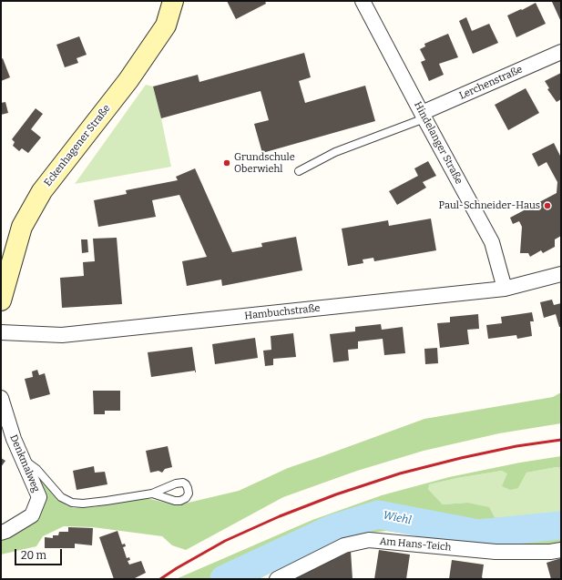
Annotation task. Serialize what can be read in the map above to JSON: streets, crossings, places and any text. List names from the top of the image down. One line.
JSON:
{"streets":{"main road":["Eckenhagener Straße"],"street":["Lerchenstraße","Hindelanger Straße","Hambuchstraße","Denkmalweg","Am Hans-Teich"]},"crossings":[["Lerchenstraße","Hindelanger Straße"],["Hindelanger Straße","Hambuchstraße"]],"water":["Wiehl"],"places":["Grundschule Oberwiehl","Paul-Schneider-Haus"],"scale_bar":"20 m"}
